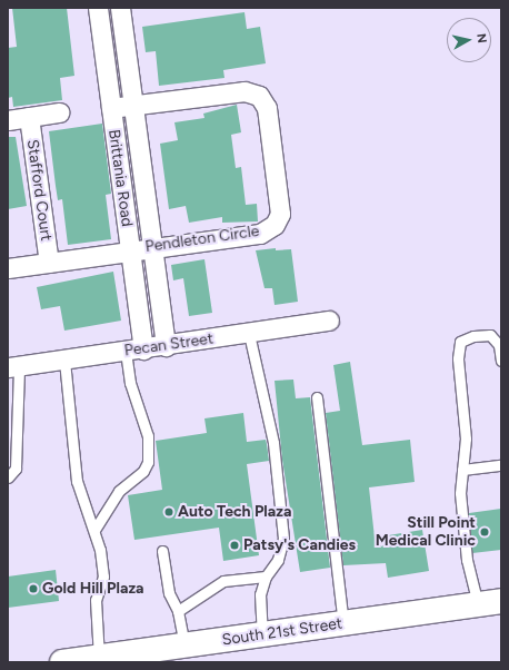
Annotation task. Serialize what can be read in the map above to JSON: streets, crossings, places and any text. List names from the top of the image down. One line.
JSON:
{"streets":{"main road":["South 21st Street"],"street":["Brittania Road","Stafford Court","Pendleton Circle","Pecan Street"]},"crossings":[["Brittania Road","Pendleton Circle"],["Brittania Road","Pecan Street"],["Stafford Court","Pendleton Circle"]],"places":["Auto Tech Plaza","Still Point Medical Clinic","Patsy's Candies","Gold Hill Plaza"],"north":"right"}
